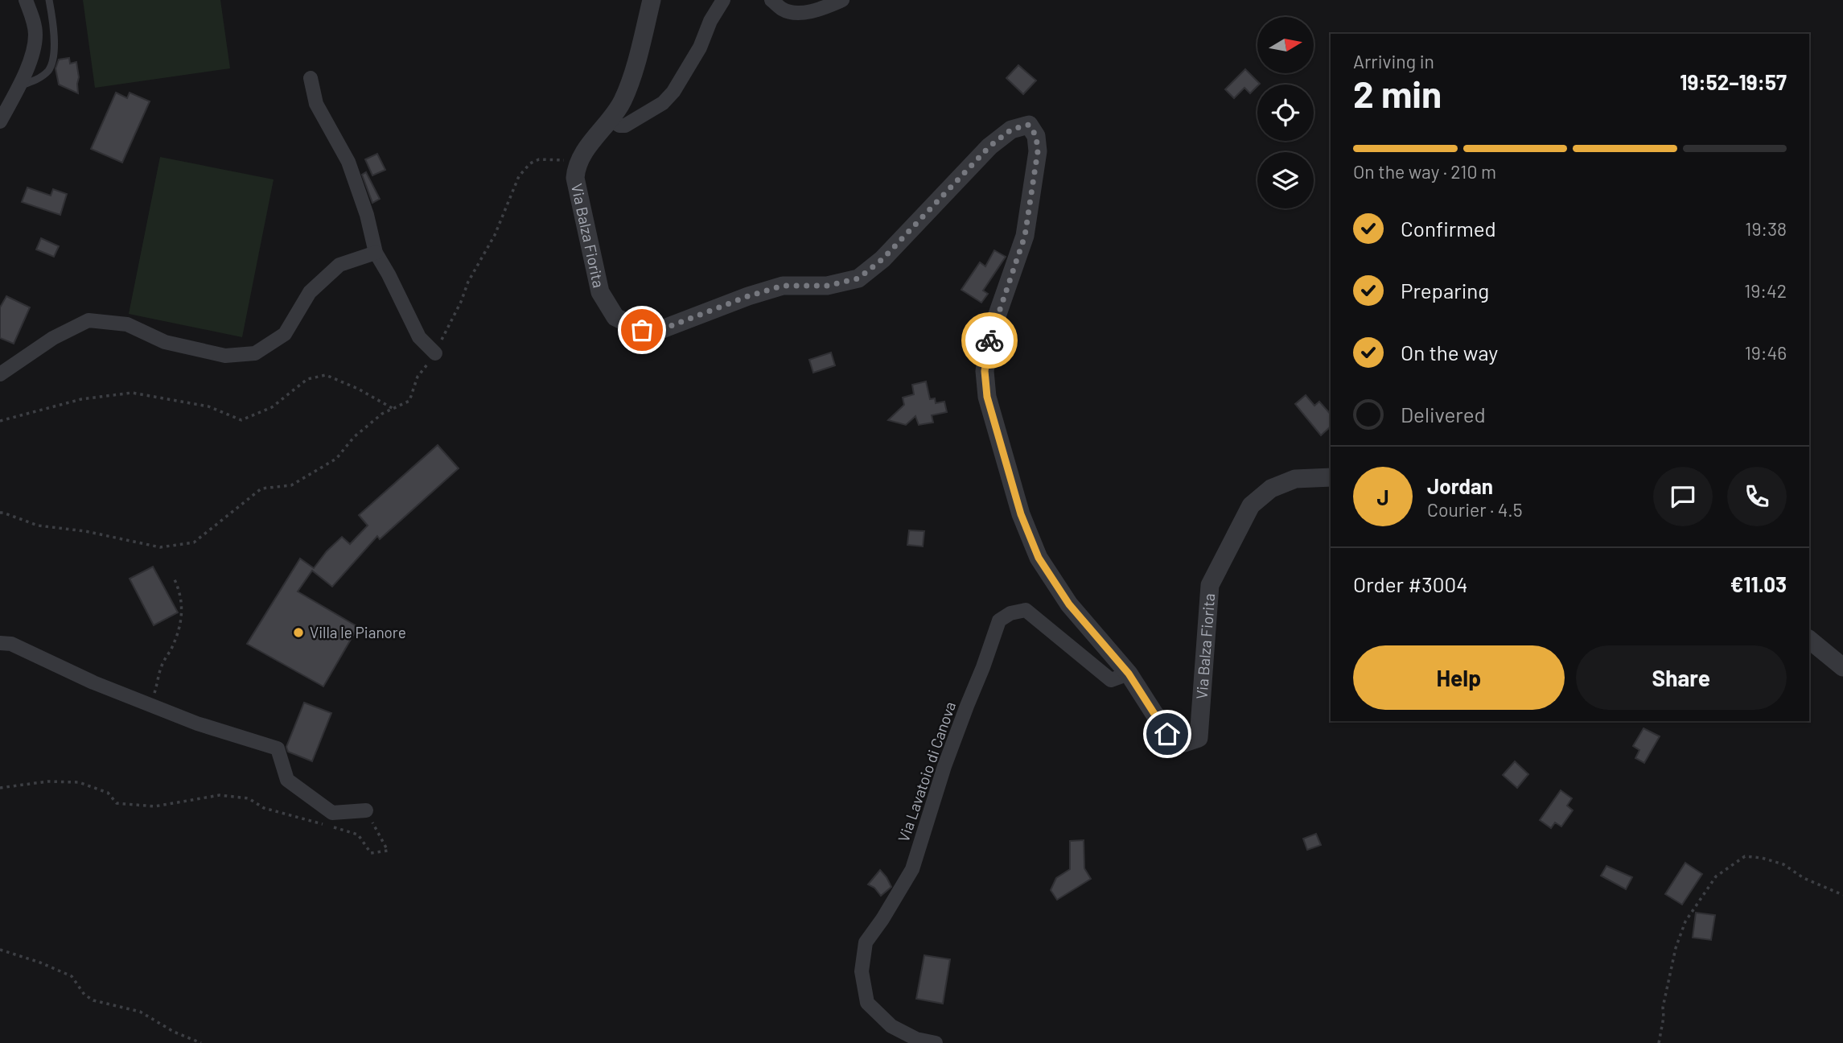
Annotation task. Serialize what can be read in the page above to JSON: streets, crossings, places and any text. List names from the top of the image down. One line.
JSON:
{"streets":{"street":["Via Balza Fiorita","Via Lavatoio di Canova"]},"crossings":[["Via Balza Fiorita","Via Lavatoio di Canova"]],"places":["Villa le Pianore"],"north":"right","page":{"heading":["2 min","Arriving in","19:52–19:57"],"panel":["Jordan","Courier · 4.5","Order #3004","€11.03"],"bar":"On the way · 210 m","list":[["Confirmed","19:38"],["Preparing","19:42"],["On the way","19:46"],"Delivered"],"round":"J","buttons":["Help","Share"]}}
